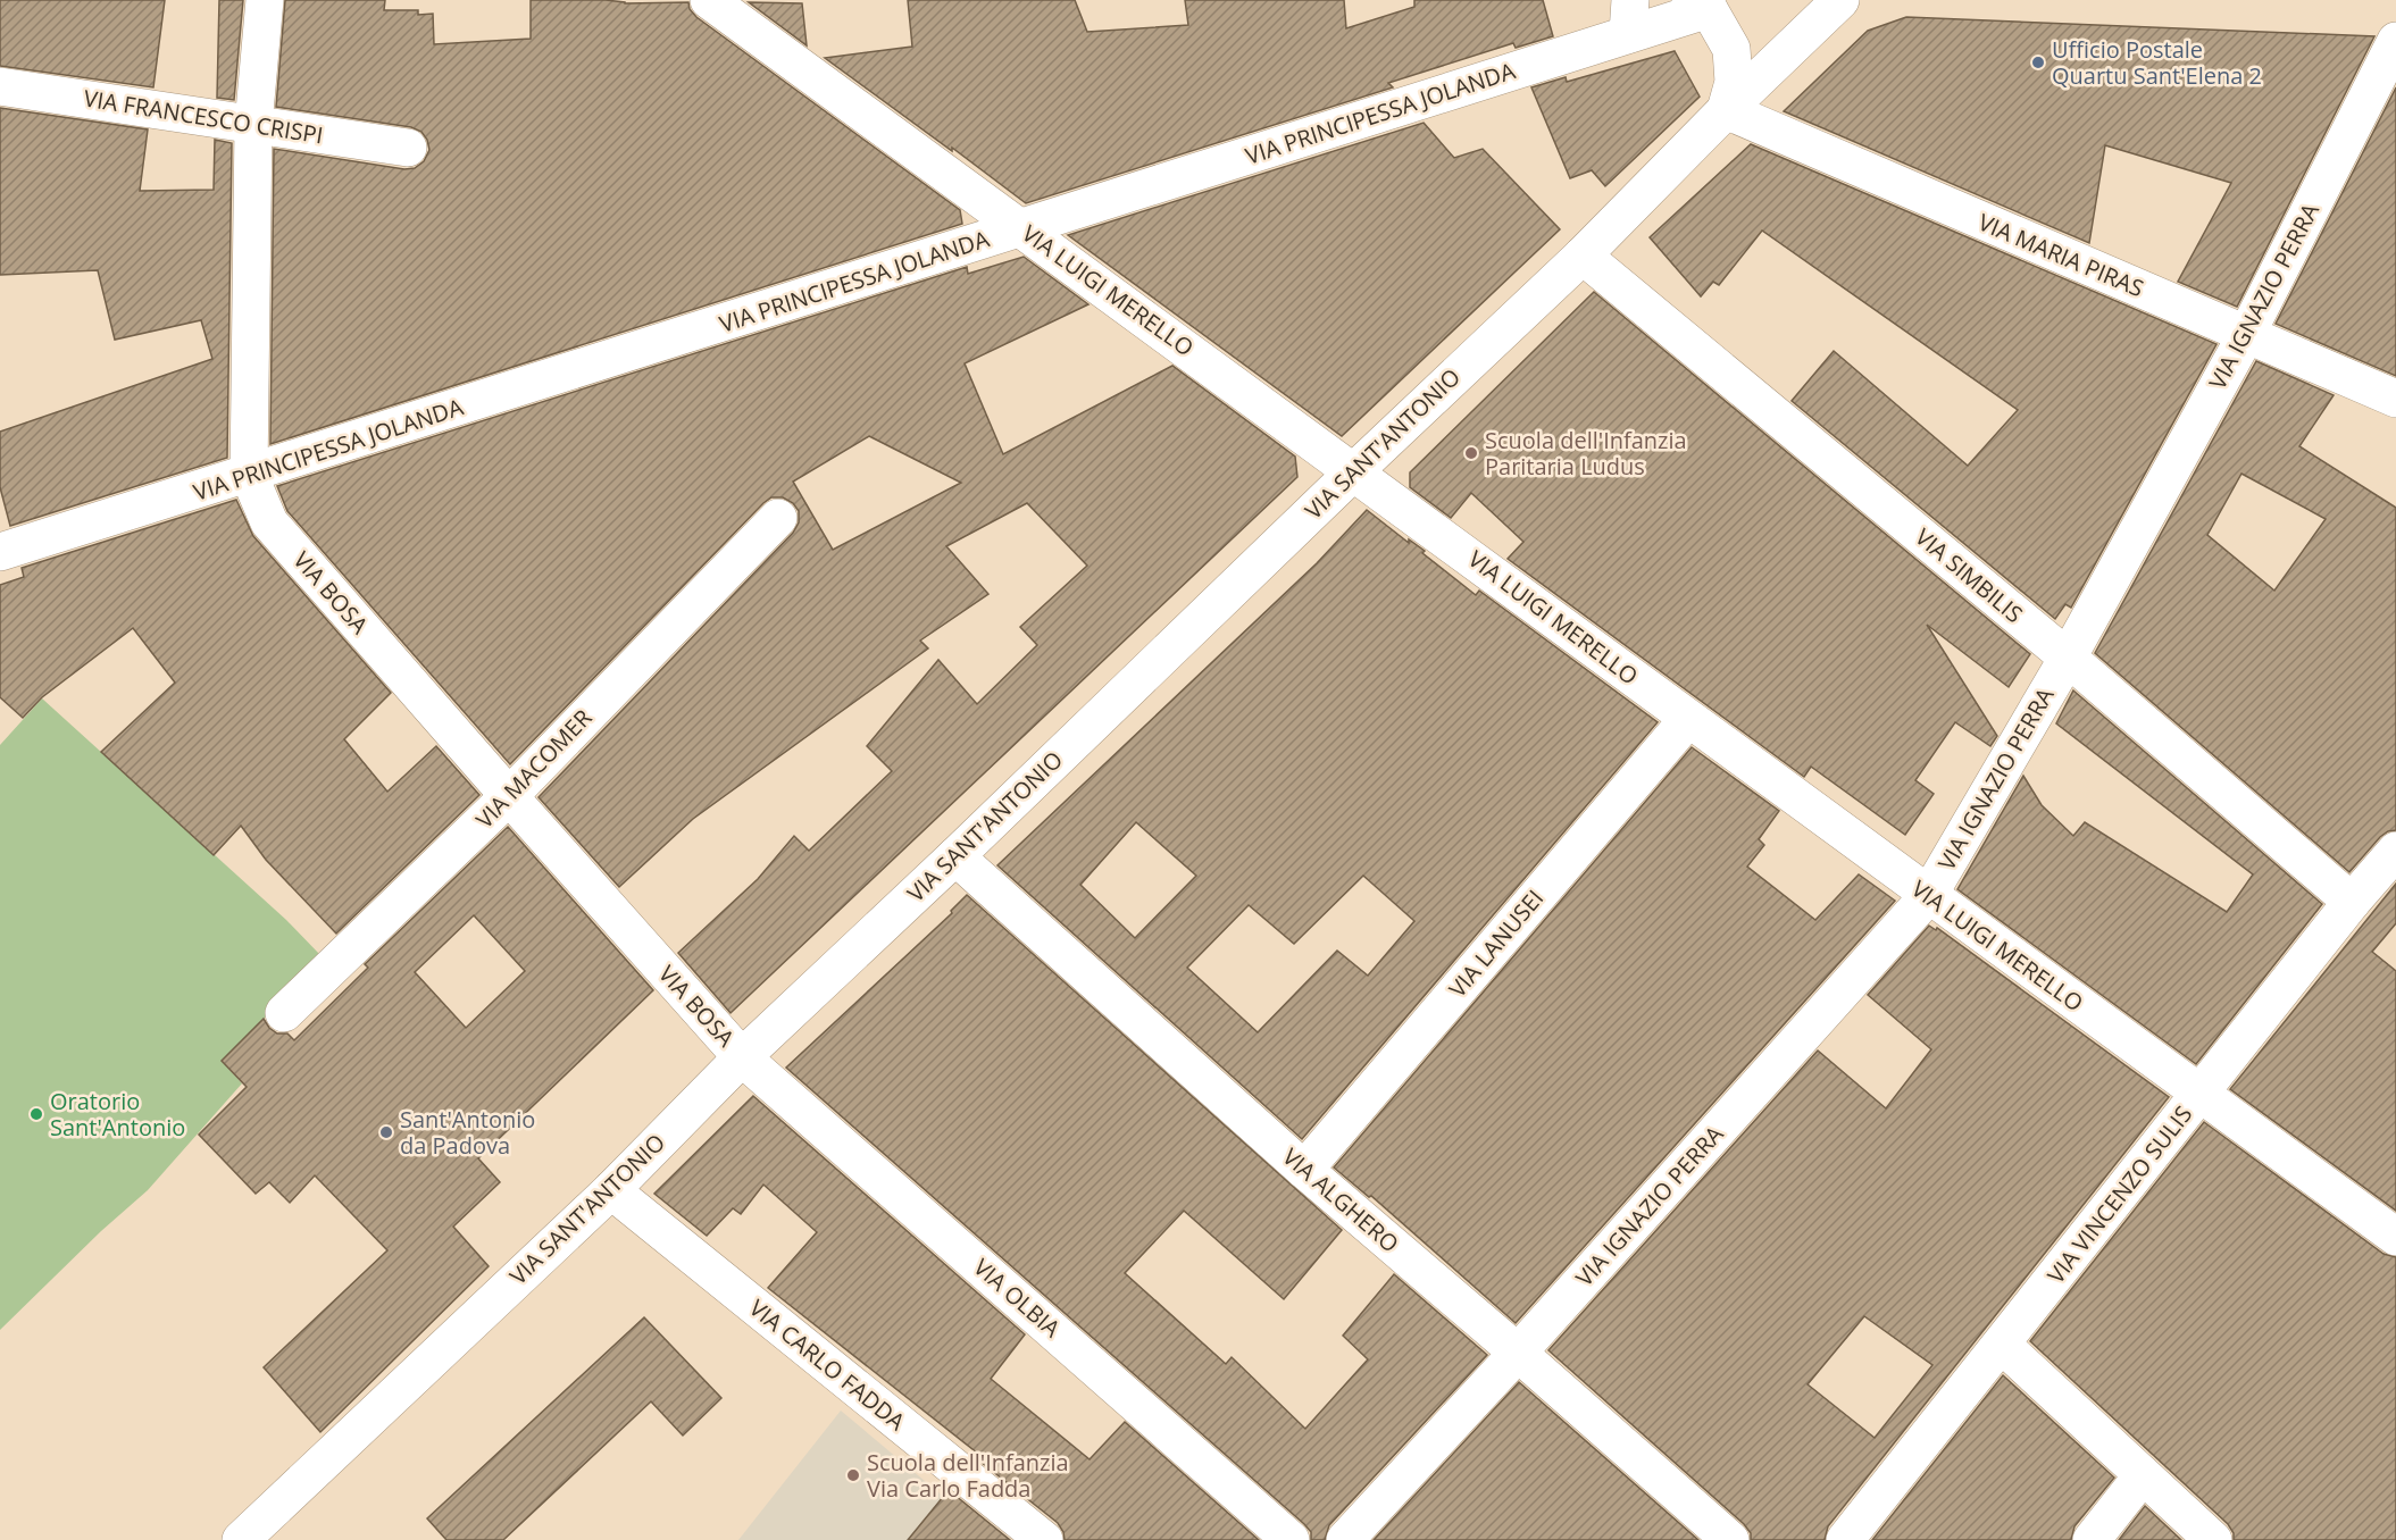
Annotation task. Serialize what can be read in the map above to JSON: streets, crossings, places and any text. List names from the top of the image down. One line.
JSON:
{"streets":{"street":["VIA PRINCIPESSA JOLANDA","VIA FRANCESCO CRISPI","VIA MARIA PIRAS","VIA LUIGI MERELLO","VIA IGNAZIO PERRA","VIA SANT'ANTONIO","VIA SIMBILIS","VIA BOSA","VIA MACOMER","VIA LANUSEI","VIA VINCENZO SULIS","VIA ALGHERO","VIA OLBIA","VIA CARLO FADDA"]},"crossings":[["VIA PRINCIPESSA JOLANDA","VIA LUIGI MERELLO"],["VIA PRINCIPESSA JOLANDA","VIA BOSA"],["VIA FRANCESCO CRISPI","VIA BOSA"],["VIA MARIA PIRAS","VIA IGNAZIO PERRA"],["VIA MARIA PIRAS","VIA SANT'ANTONIO"],["VIA LUIGI MERELLO","VIA IGNAZIO PERRA"],["VIA LUIGI MERELLO","VIA SANT'ANTONIO"],["VIA LUIGI MERELLO","VIA LANUSEI"],["VIA LUIGI MERELLO","VIA VINCENZO SULIS"],["VIA IGNAZIO PERRA","VIA SIMBILIS"],["VIA IGNAZIO PERRA","VIA ALGHERO"],["VIA SANT'ANTONIO","VIA SIMBILIS"],["VIA SANT'ANTONIO","VIA BOSA"],["VIA SANT'ANTONIO","VIA ALGHERO"],["VIA SANT'ANTONIO","VIA OLBIA"],["VIA SANT'ANTONIO","VIA CARLO FADDA"],["VIA SIMBILIS","VIA VINCENZO SULIS"],["VIA BOSA","VIA MACOMER"],["VIA BOSA","VIA OLBIA"],["VIA LANUSEI","VIA ALGHERO"]],"places":["Ufficio Postale Quartu Sant'Elena 2","Scuola dell'Infanzia Paritaria Ludus","Oratorio Sant'Antonio","Sant'Antonio da Padova","Scuola dell'Infanzia Via Carlo Fadda"]}
